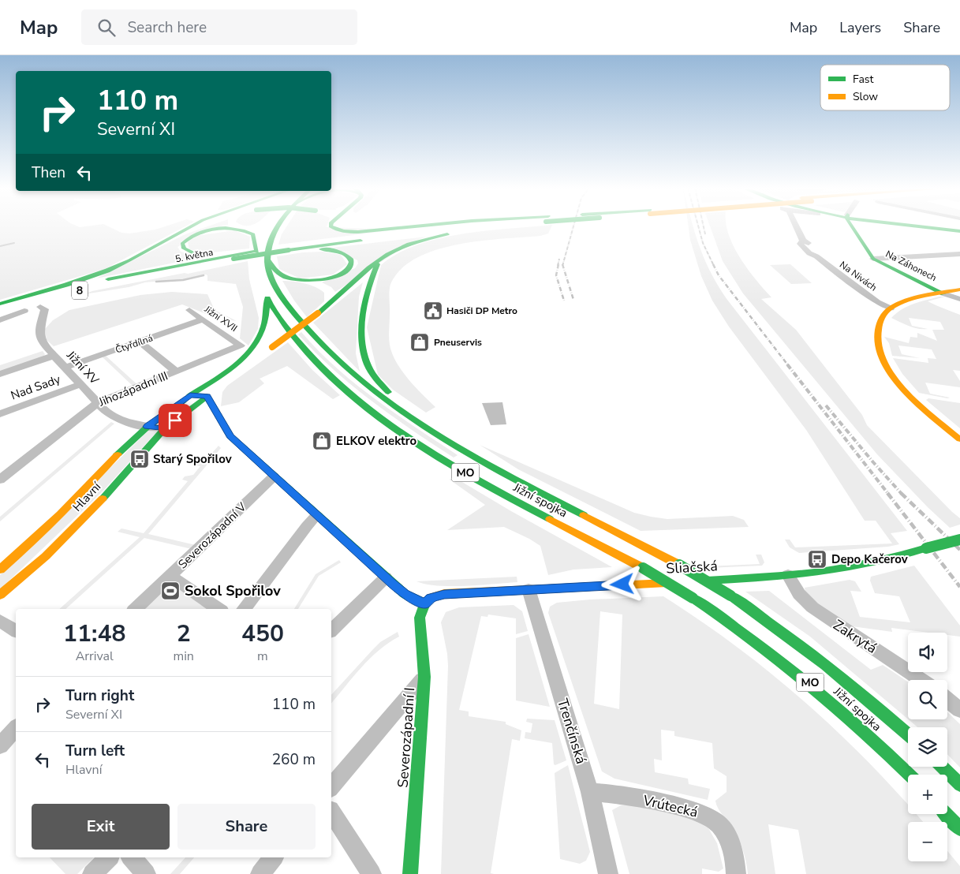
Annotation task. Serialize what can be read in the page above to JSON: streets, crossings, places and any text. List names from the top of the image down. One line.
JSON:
{"streets":{"main road":["5. května","Na Záhonech","8","MO","Hlavní","Jižní spojka","Sliačská","Severozápadní I"],"street":["Na Nivách","Jižní XVII","Čtyřdílná","Jižní XV","Nad Sady","Jihozápadní III","Severozápadní V","Zakrytá","Trenčínská","Vrútecká"]},"crossings":[["Jižní XVII","Čtyřdílná"],["Jižní XVII","Jihozápadní III"],["Čtyřdílná","Jižní XV"],["Jižní XV","Nad Sady"],["Jižní XV","Jihozápadní III"],["Jižní XV","Hlavní"],["Hlavní","Jižní spojka"],["Sliačská","Zakrytá"],["Sliačská","Trenčínská"],["Sliačská","Severozápadní I"],["Trenčínská","Vrútecká"]],"places":{"public building":["Hasiči DP Metro"],"shop":["Pneuservis","ELKOV elektro"],"bus stop":["Starý Spořilov","Depo Kačerov"],"sports":["Sokol Spořilov"]},"legend":["Fast","Slow"],"page":{"header":"Map","search":"Search here","nav":["Map","Layers","Share"],"turn":["110 m","Severní XI"],"then":"Then","eta":["11:48","Arrival","2","min","450","m"],"map_buttons":["+","−"],"list":[{"name":"Turn right","note":"Severní XI","value":"110 m"},{"name":"Turn left","note":"Hlavní","value":"260 m"}],"buttons":["Exit","Share"]}}
